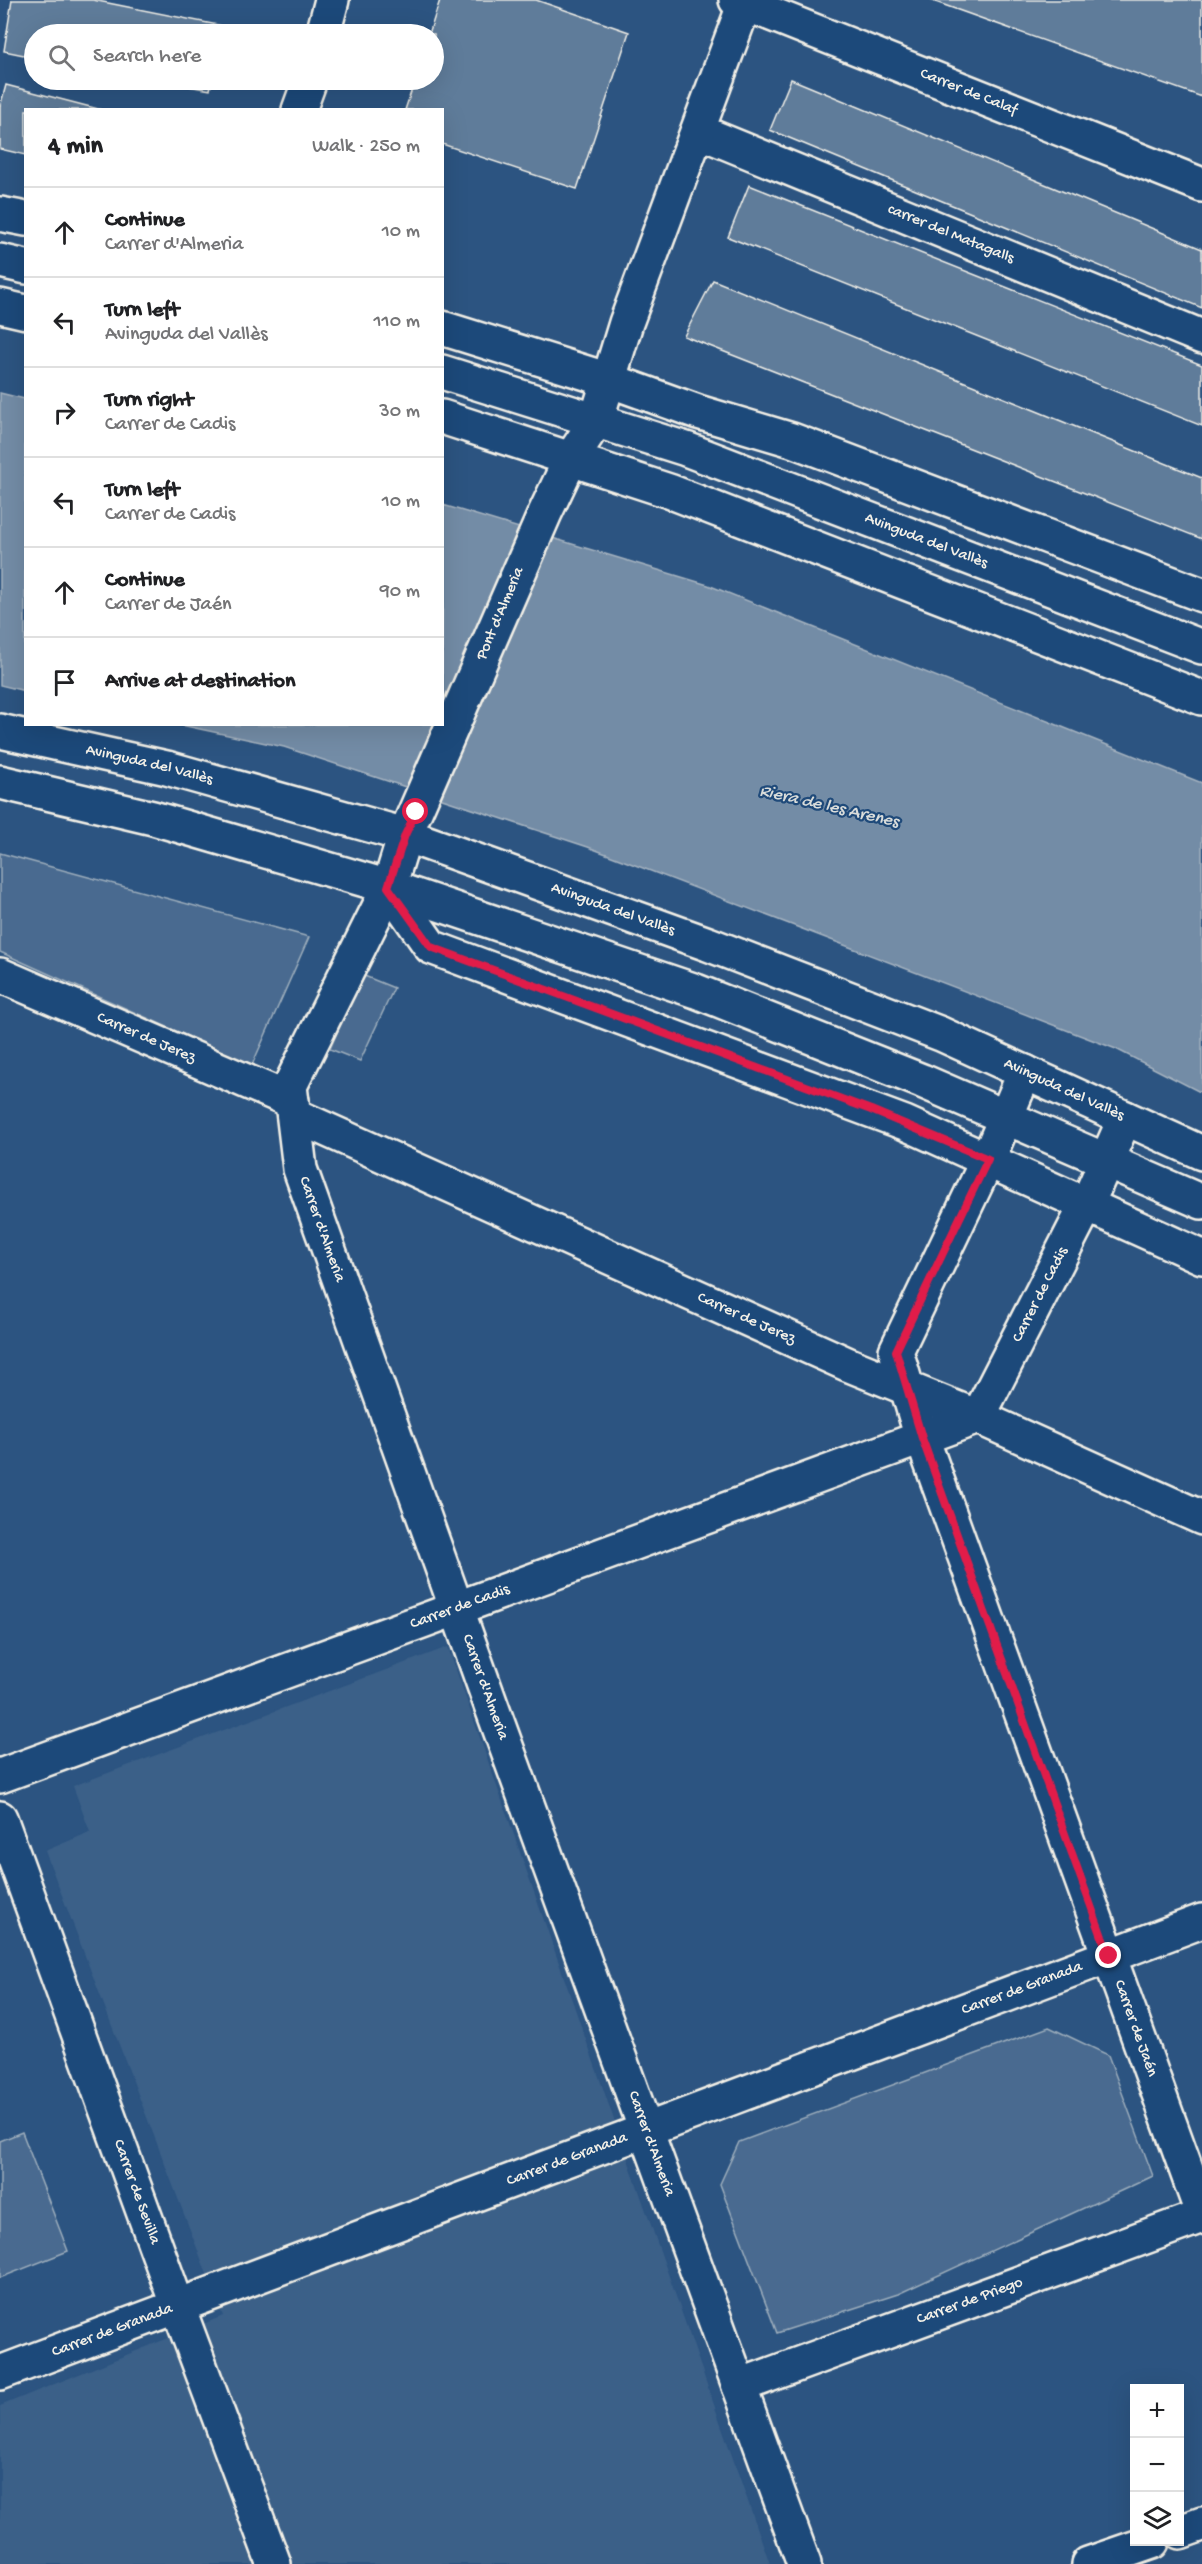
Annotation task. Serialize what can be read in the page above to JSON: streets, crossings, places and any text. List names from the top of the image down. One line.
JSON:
{"streets":{"street":["Carrer de Calaf","carrer del Matagalls","Avinguda del Vallès","Pont d'Almeria","Carrer de Jerez","Carrer d'Almeria","Carrer de Cadis","Carrer de Granada","Carrer de Jaén","Carrer de Sevilla","Carrer de Priego"]},"crossings":[["Avinguda del Vallès","Pont d'Almeria"],["Avinguda del Vallès","Carrer d'Almeria"],["Avinguda del Vallès","Carrer de Cadis"],["Pont d'Almeria","Carrer d'Almeria"],["Carrer de Jerez","Carrer d'Almeria"],["Carrer de Jerez","Carrer de Cadis"],["Carrer d'Almeria","Carrer de Cadis"],["Carrer d'Almeria","Carrer de Granada"],["Carrer d'Almeria","Carrer de Priego"],["Carrer de Cadis","Carrer de Jaén"],["Carrer de Granada","Carrer de Jaén"],["Carrer de Granada","Carrer de Sevilla"],["Carrer de Jaén","Carrer de Priego"]],"water":["Riera de les Arenes"],"page":{"search":"Search here","heading":["4 min","Walk · 250 m"],"list":[["Continue","Carrer d'Almeria","10 m"],["Turn left","Avinguda del Vallès","110 m"],["Turn right","Carrer de Cadis","30 m"],["Turn left","Carrer de Cadis","10 m"],["Continue","Carrer de Jaén","90 m"],"Arrive at destination"],"map_buttons":["+","−"]}}
